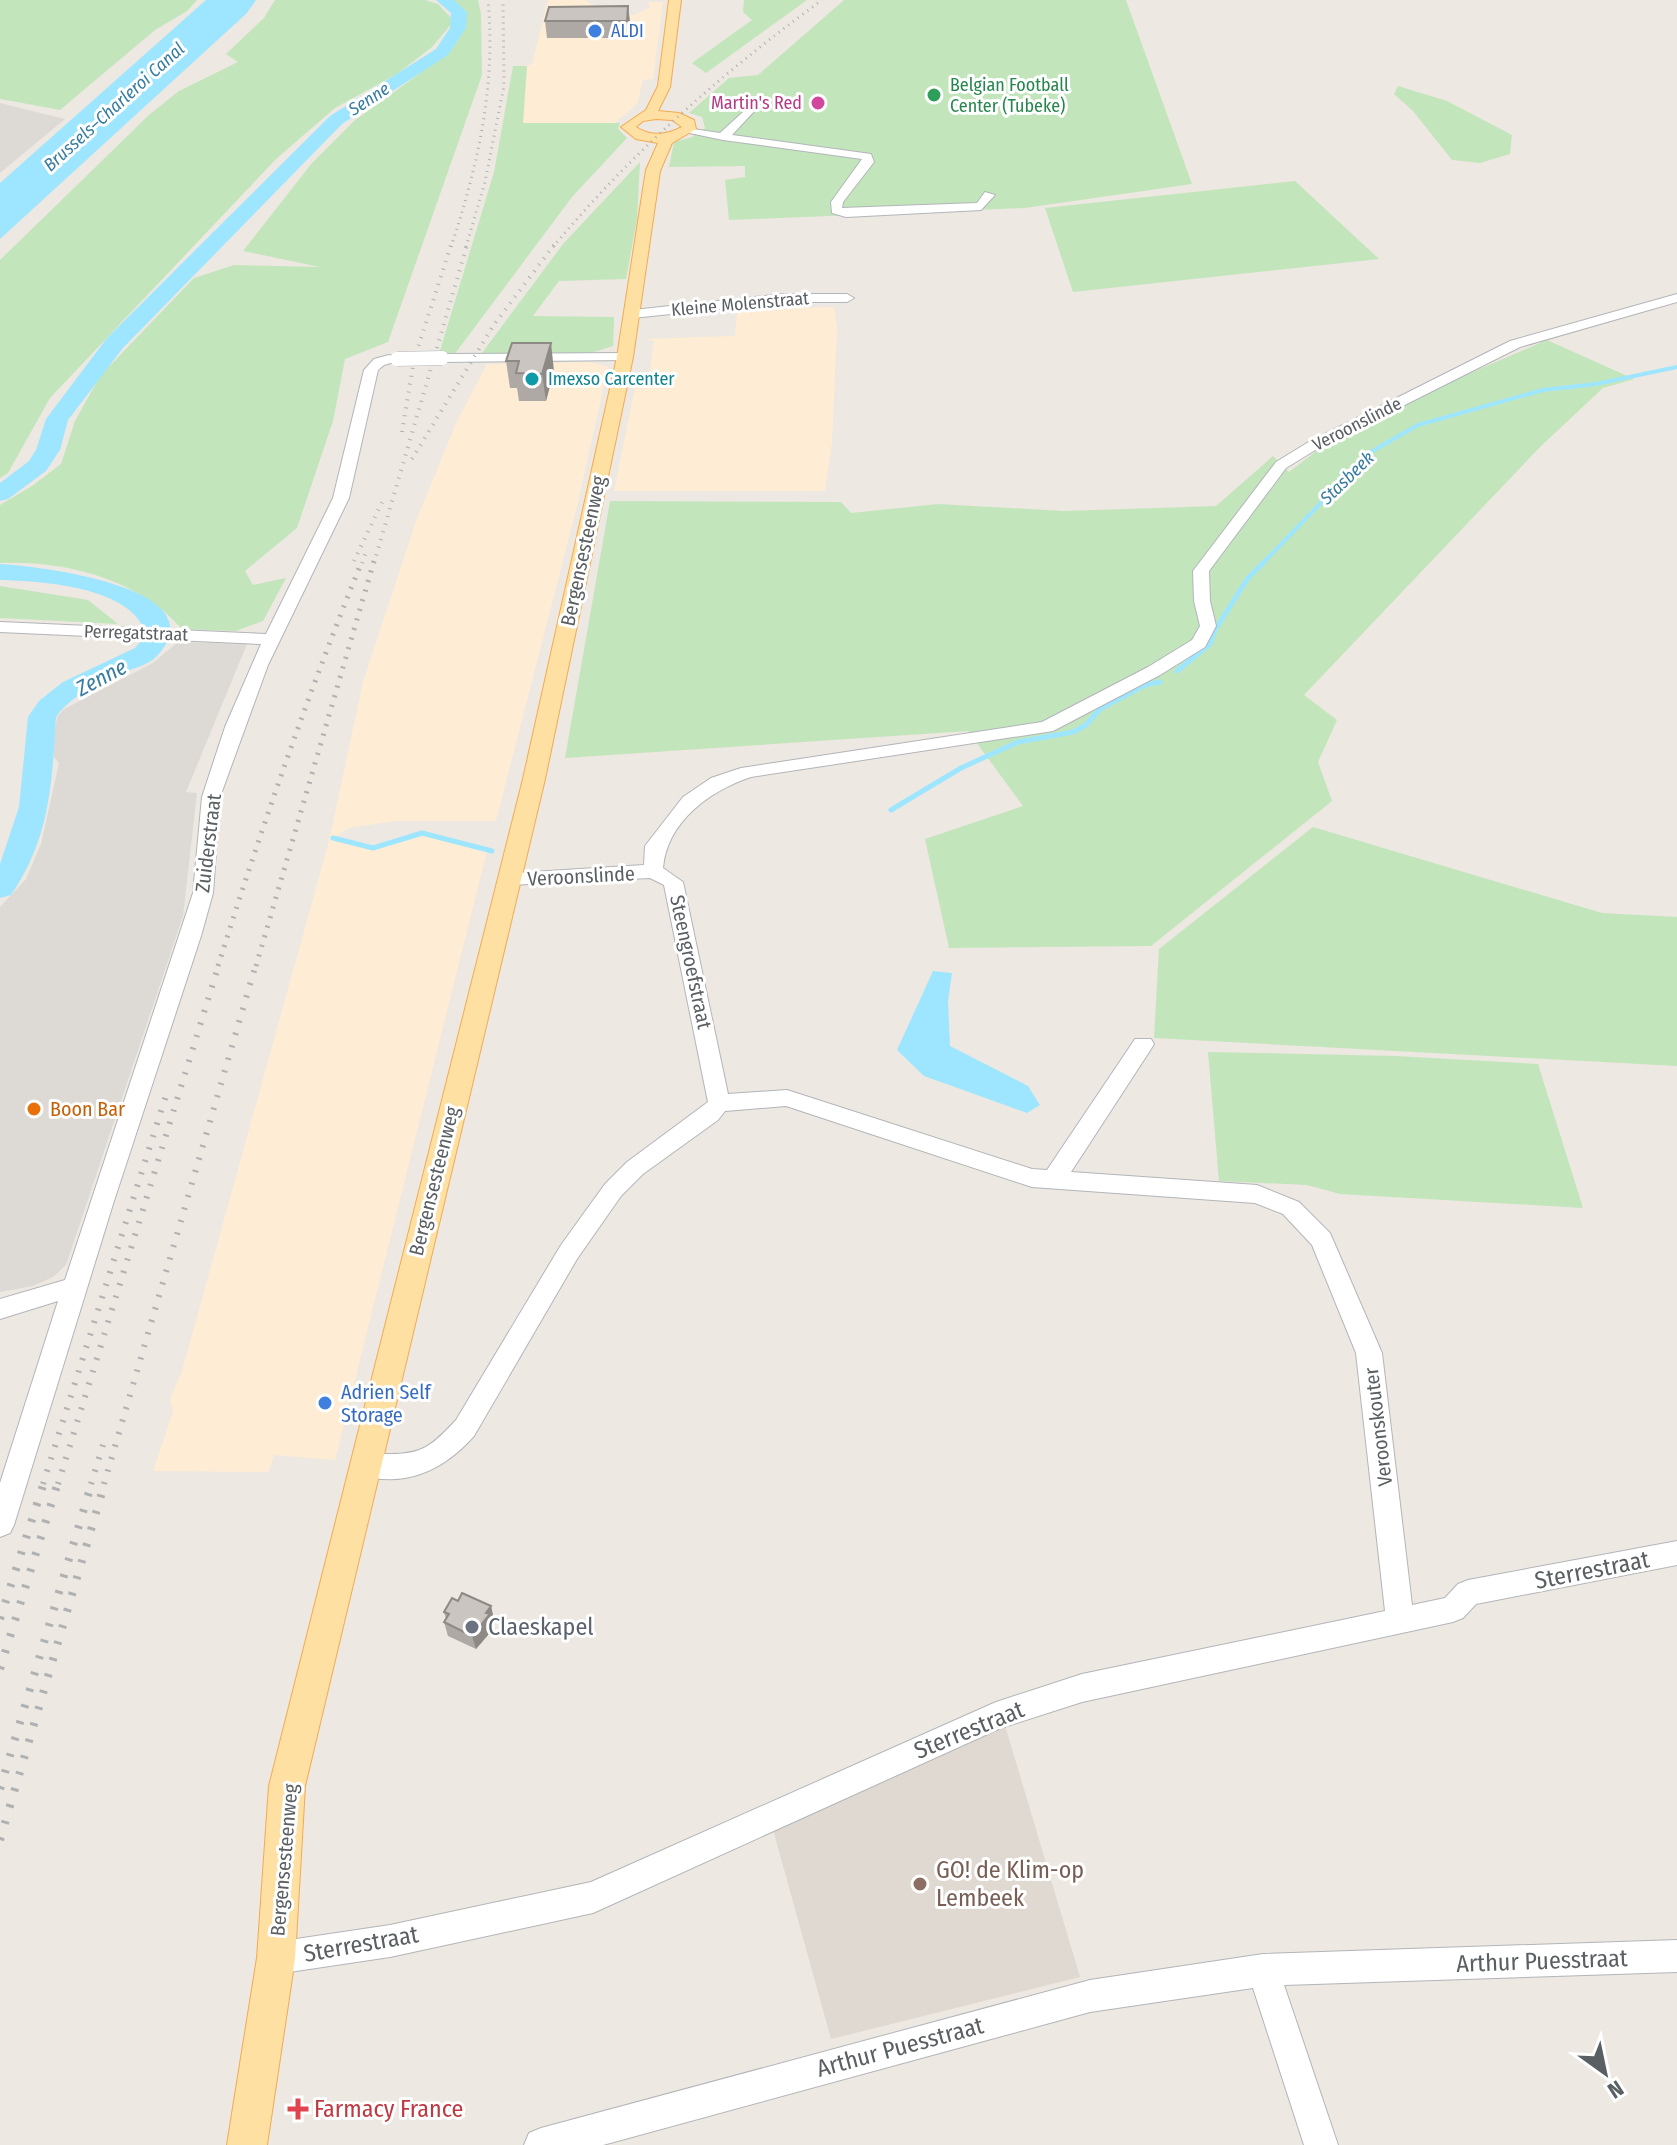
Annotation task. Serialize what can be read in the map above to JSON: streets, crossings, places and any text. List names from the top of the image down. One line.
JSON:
{"streets":{"main road":["Bergensesteenweg"],"street":["Kleine Molenstraat","Veroonslinde","Perregatstraat","Zuiderstraat","Steengroefstraat","Veroonskouter","Sterrestraat","Arthur Puesstraat"]},"crossings":[["Kleine Molenstraat","Bergensesteenweg"],["Veroonslinde","Bergensesteenweg"],["Veroonslinde","Steengroefstraat"],["Bergensesteenweg","Zuiderstraat"],["Bergensesteenweg","Sterrestraat"],["Perregatstraat","Zuiderstraat"],["Steengroefstraat","Veroonskouter"],["Veroonskouter","Sterrestraat"]],"water":["Senne","Brussels–Charleroi Canal","Stasbeek","Zenne"],"places":{"other":["ALDI","Belgian Football Center (Tubeke)","Martin's Red","Imexso Carcenter","Boon Bar","Adrien Self Storage","Claeskapel","GO! de Klim-op Lembeek"],"health":["Farmacy France"]},"north":"bottom right"}
